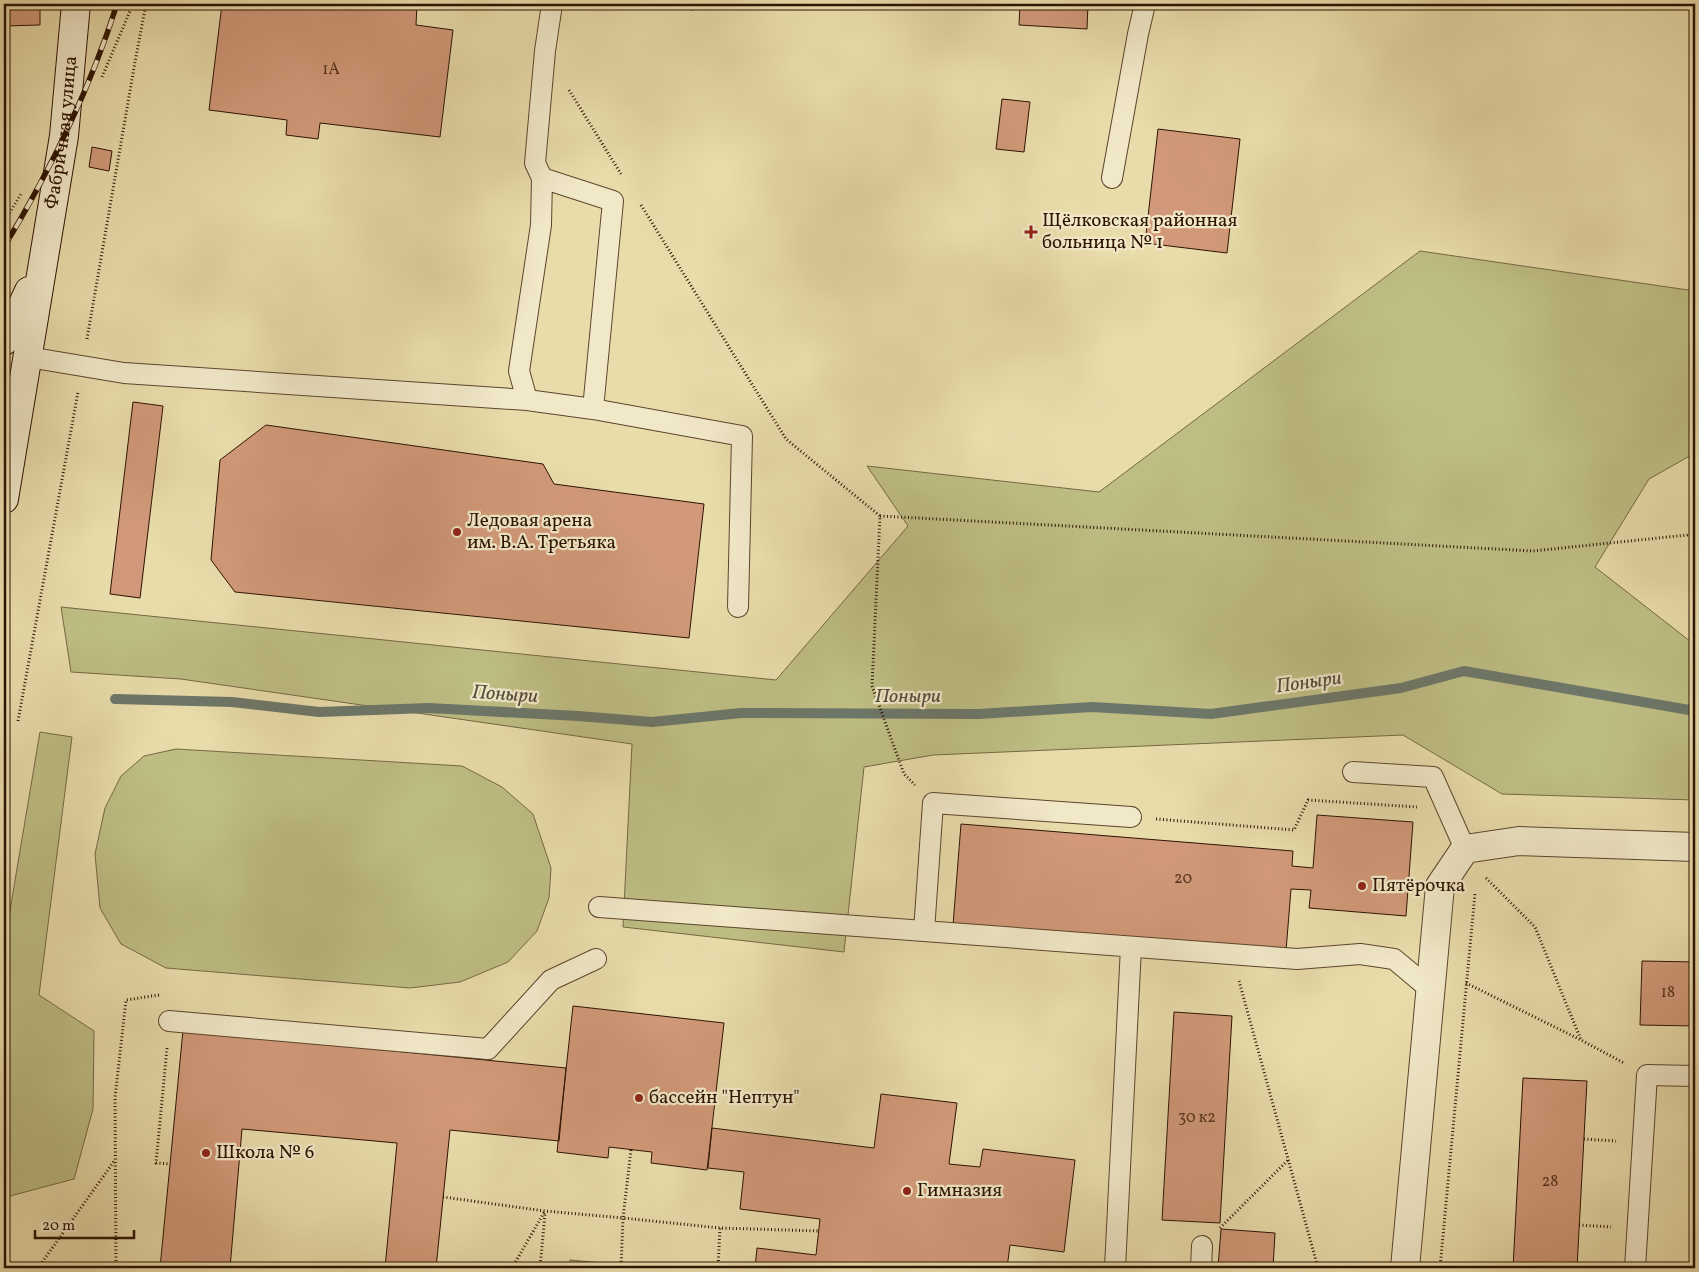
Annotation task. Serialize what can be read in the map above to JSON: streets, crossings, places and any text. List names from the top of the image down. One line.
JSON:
{"streets":{"street":["Фабричная улица"]},"water":["Поныри"],"places":{"health":["Щёлковская районная больница № 1"],"other":["Ледовая арена им. В.А. Третьяка","Пятёрочка","бассейн \"Нептун\"","Школа № 6","Гимназия"]},"house_numbers":["1А","20","18","30 к2","28"],"scale_bar":"20 m"}
